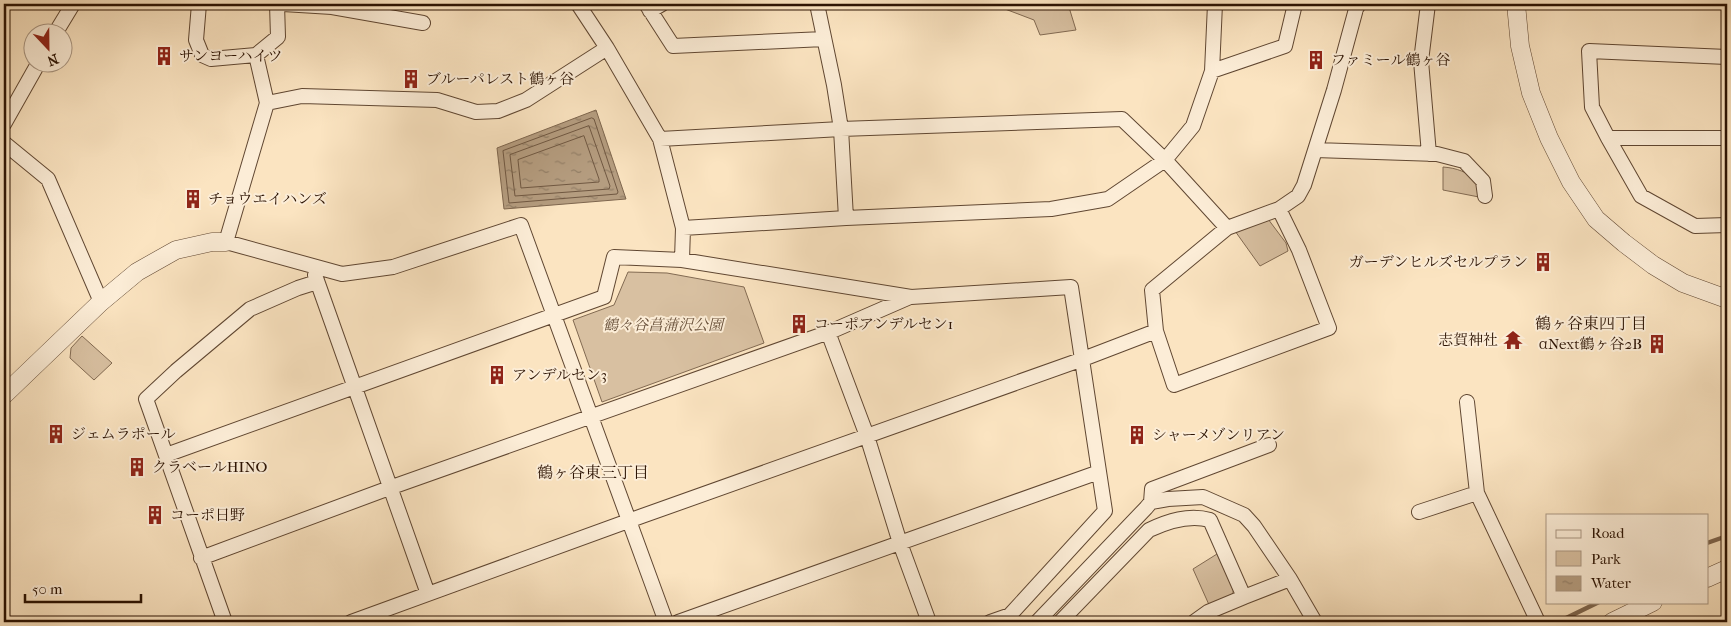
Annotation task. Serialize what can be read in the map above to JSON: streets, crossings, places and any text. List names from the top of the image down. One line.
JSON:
{"districts":["鶴ヶ谷東四丁目","鶴ヶ谷東三丁目"],"parks":["鶴々谷菖蒲沢公園"],"places":{"building":["サンヨーハイツ","ファミール鶴ヶ谷","ブルーパレスト鶴ヶ谷","チョウエイハンズ","ガーデンヒルズセルプラン","コーポアンデルセン1","αNext鶴ヶ谷2B","アンデルセン3","ジェムラポール","シャーメゾンリアン","クラベールHINO","コーポ日野"],"temple":["志賀神社"]},"legend":["Road","Park","Water"],"scale_bar":"50 m","north":"bottom"}
